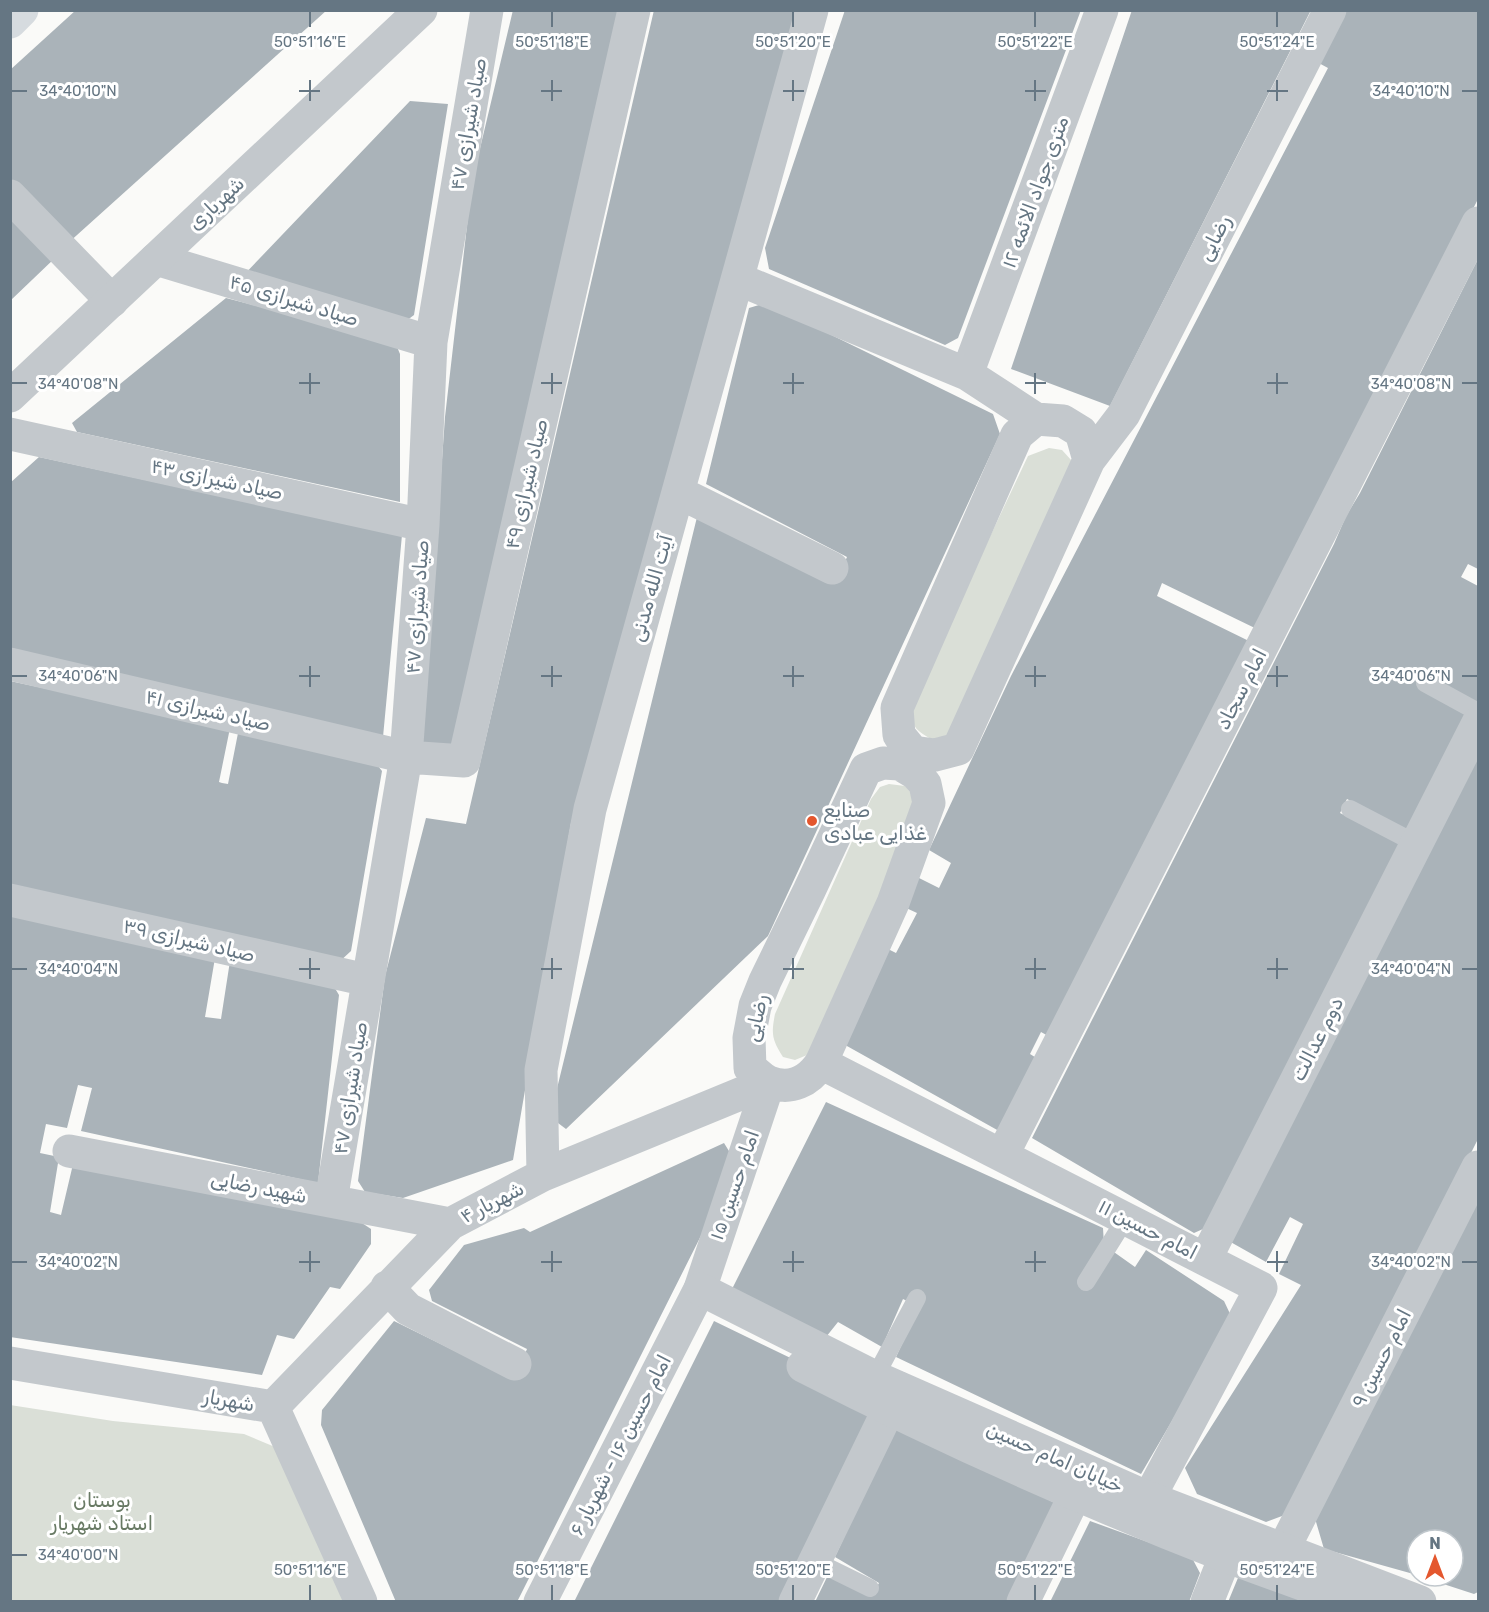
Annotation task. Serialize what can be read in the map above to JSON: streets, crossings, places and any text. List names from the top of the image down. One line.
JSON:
{"streets":{"street":["صیاد شیرازی ۴۷","۱۲ متری جواد الائمه","شهریاری","رضایی","صیاد شیرازی ۴۵","صیاد شیرازی ۴۳","صیاد شیرازی ۴۹","آیت الله مدنی","امام سجاد","صیاد شیرازی ۴۱","صیاد شیرازی ۳۹","دوم عدالت","امام حسین ۱۵","شهید رضایی","شهریار ۴","امام حسین ۱۱","امام حسین ۹","شهریار","امام حسین ۱۶ - شهریار ۶","خیابان امام حسین"]},"crossings":[["صیاد شیرازی ۴۷","صیاد شیرازی ۴۵"],["صیاد شیرازی ۴۷","صیاد شیرازی ۴۳"],["صیاد شیرازی ۴۷","صیاد شیرازی ۴۹"],["صیاد شیرازی ۴۷","صیاد شیرازی ۴۱"],["صیاد شیرازی ۴۷","صیاد شیرازی ۳۹"],["صیاد شیرازی ۴۷","شهید رضایی"],["شهریاری","صیاد شیرازی ۴۵"],["رضایی","امام حسین ۱۵"],["رضایی","شهریار ۴"],["رضایی","امام حسین ۱۱"],["صیاد شیرازی ۴۹","صیاد شیرازی ۴۱"],["آیت الله مدنی","شهریار ۴"],["امام سجاد","امام حسین ۱۱"],["دوم عدالت","امام حسین ۱۱"],["امام حسین ۱۵","شهریار ۴"],["امام حسین ۱۵","امام حسین ۱۶ - شهریار ۶"],["امام حسین ۱۵","خیابان امام حسین"],["شهید رضایی","شهریار ۴"],["شهریار ۴","شهریار"],["امام حسین ۱۱","خیابان امام حسین"],["امام حسین ۹","خیابان امام حسین"],["امام حسین ۱۶ - شهریار ۶","خیابان امام حسین"]],"parks":["بوستان استاد شهریار"],"places":["صنایع غذایی عبادی"],"north":"top","coordinates":["50°51'16\"E","50°51'18\"E","50°51'20\"E","50°51'22\"E","50°51'24\"E","34°40'10\"N","34°40'08\"N","34°40'06\"N","34°40'04\"N","34°40'02\"N","34°40'00\"N"]}
